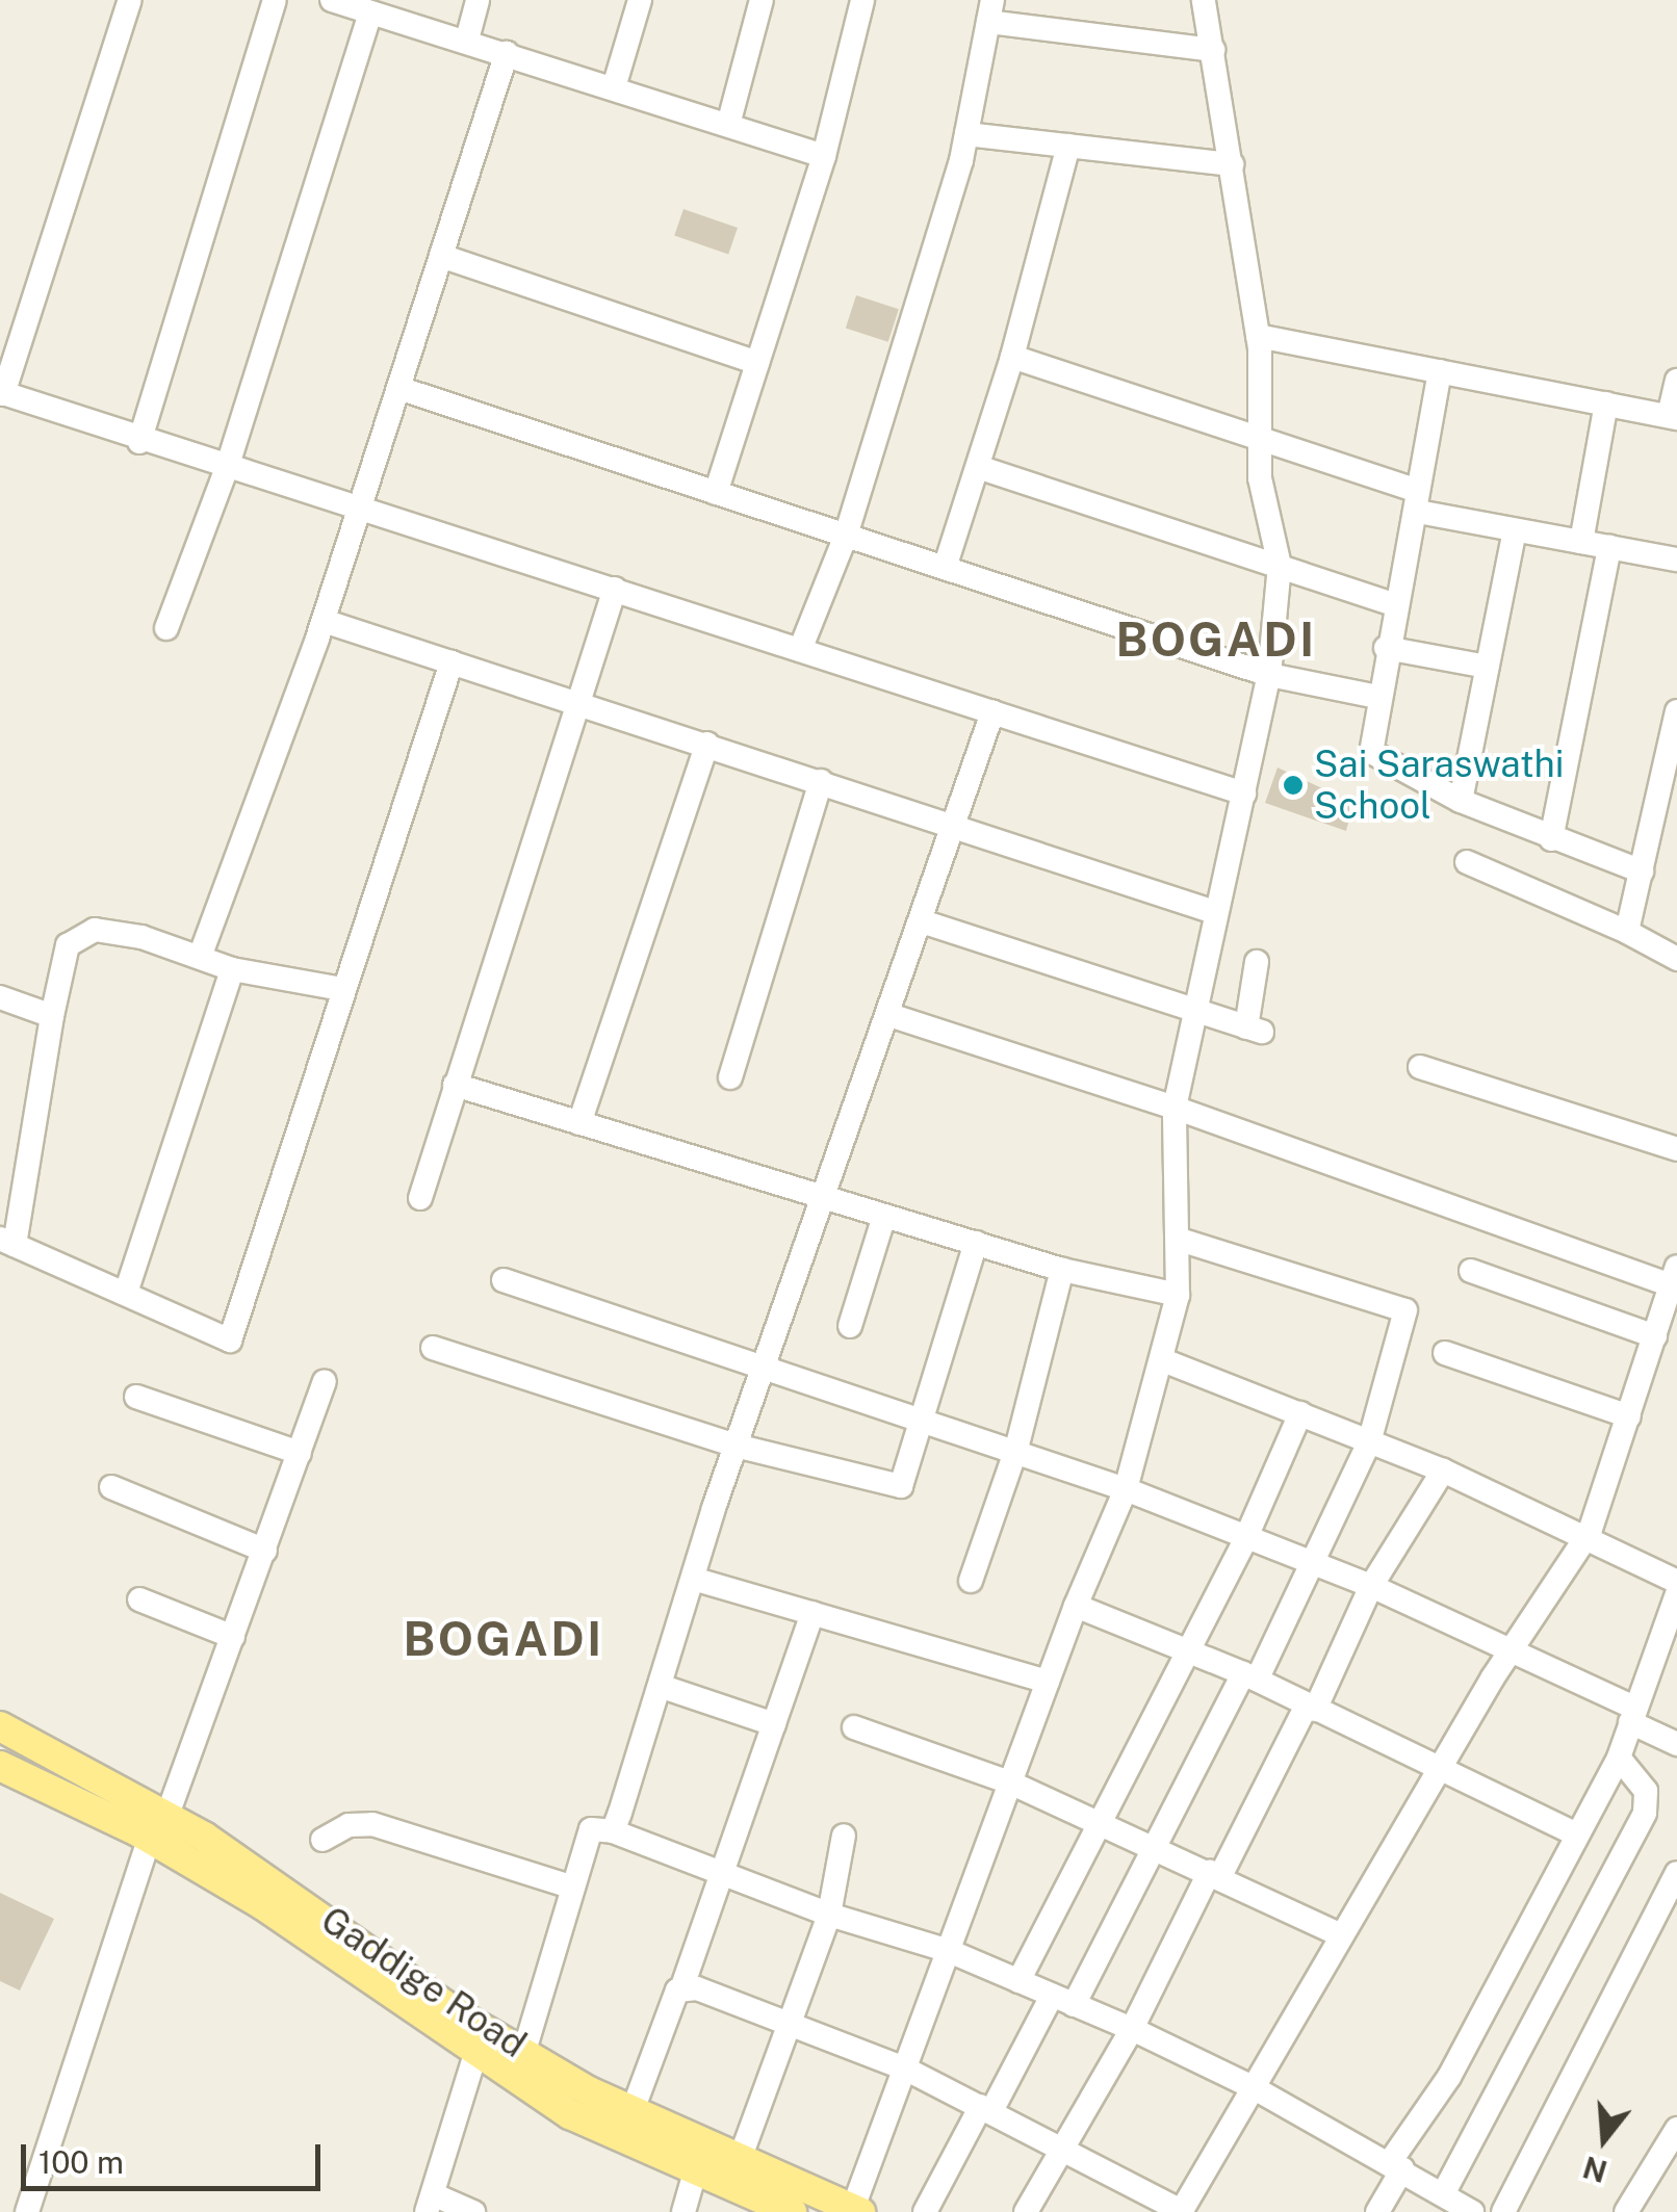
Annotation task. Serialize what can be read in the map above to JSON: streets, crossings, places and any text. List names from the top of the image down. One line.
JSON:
{"streets":{"main road":["Gaddige Road"]},"districts":["BOGADI","BOGADI"],"places":["Sai Saraswathi School"],"scale_bar":"100 m","north":"bottom"}
